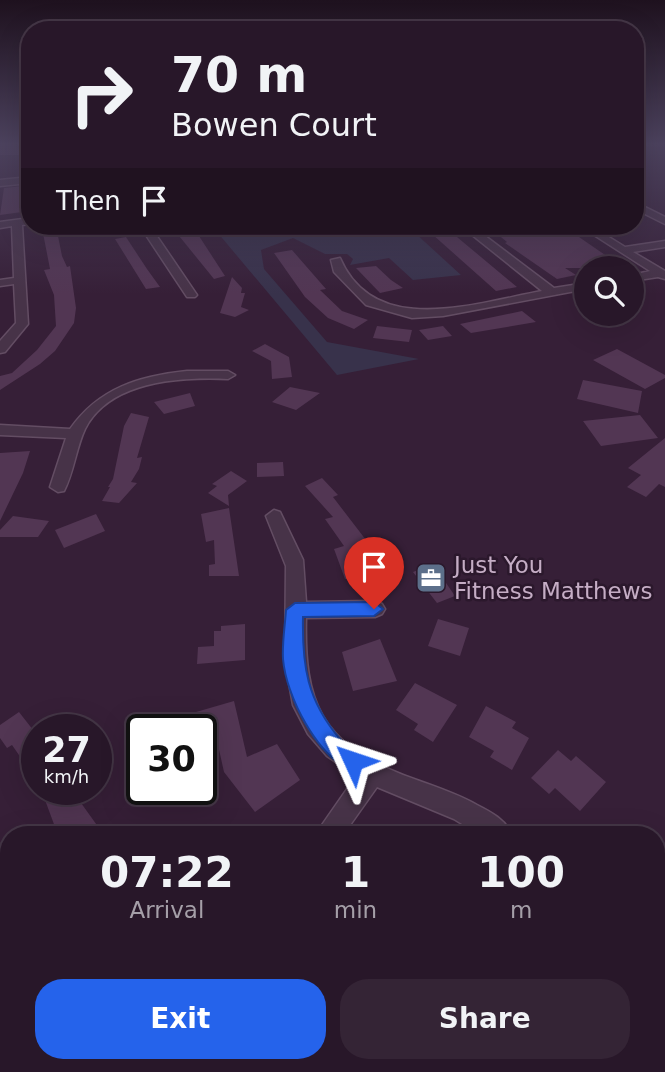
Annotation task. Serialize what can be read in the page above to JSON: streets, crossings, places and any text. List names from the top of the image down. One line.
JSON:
{"places":{"office":["Just You Fitness Matthews"]},"page":{"turn":["70 m","Bowen Court"],"then":"Then","speed":"27 km/h","limit":"30","eta":["07:22","Arrival","1","min","100","m"],"buttons":["Exit","Share"]}}
